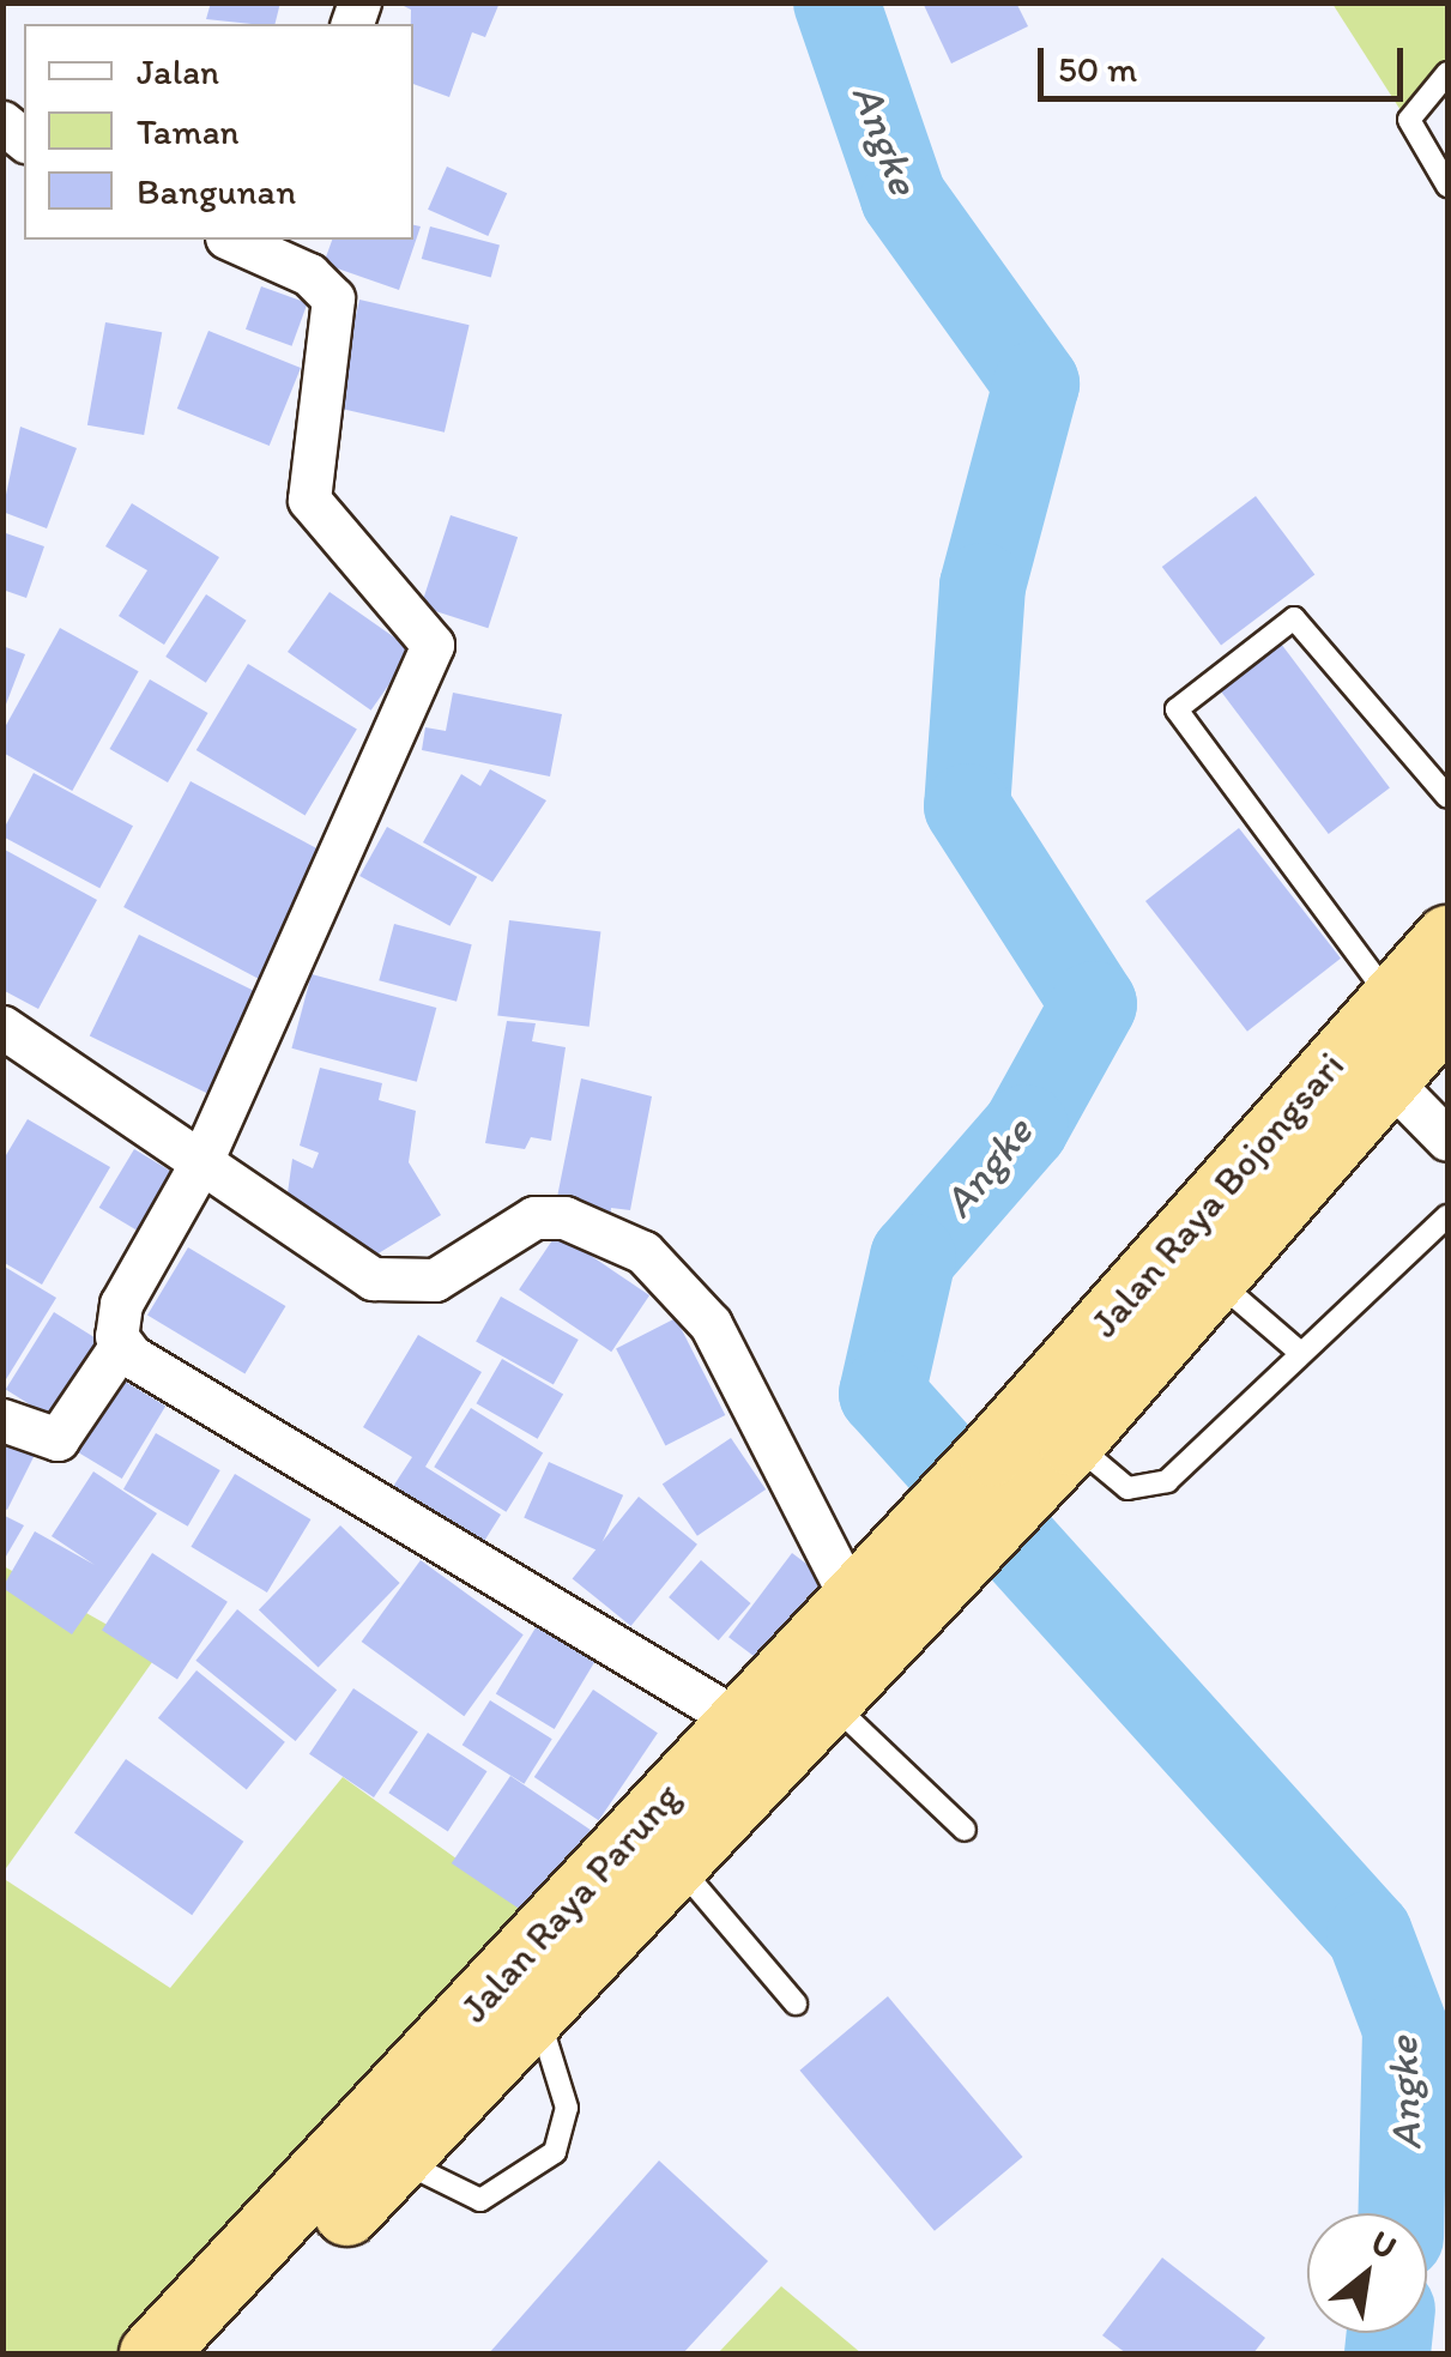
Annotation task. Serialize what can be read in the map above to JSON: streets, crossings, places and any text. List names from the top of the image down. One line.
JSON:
{"streets":{"highway":["Jalan Raya Bojongsari","Jalan Raya Parung"]},"crossings":[["Jalan Raya Bojongsari","Jalan Raya Parung"]],"water":["Angke"],"legend":["Jalan","Taman","Bangunan"],"scale_bar":"50 m","north":"top right"}
